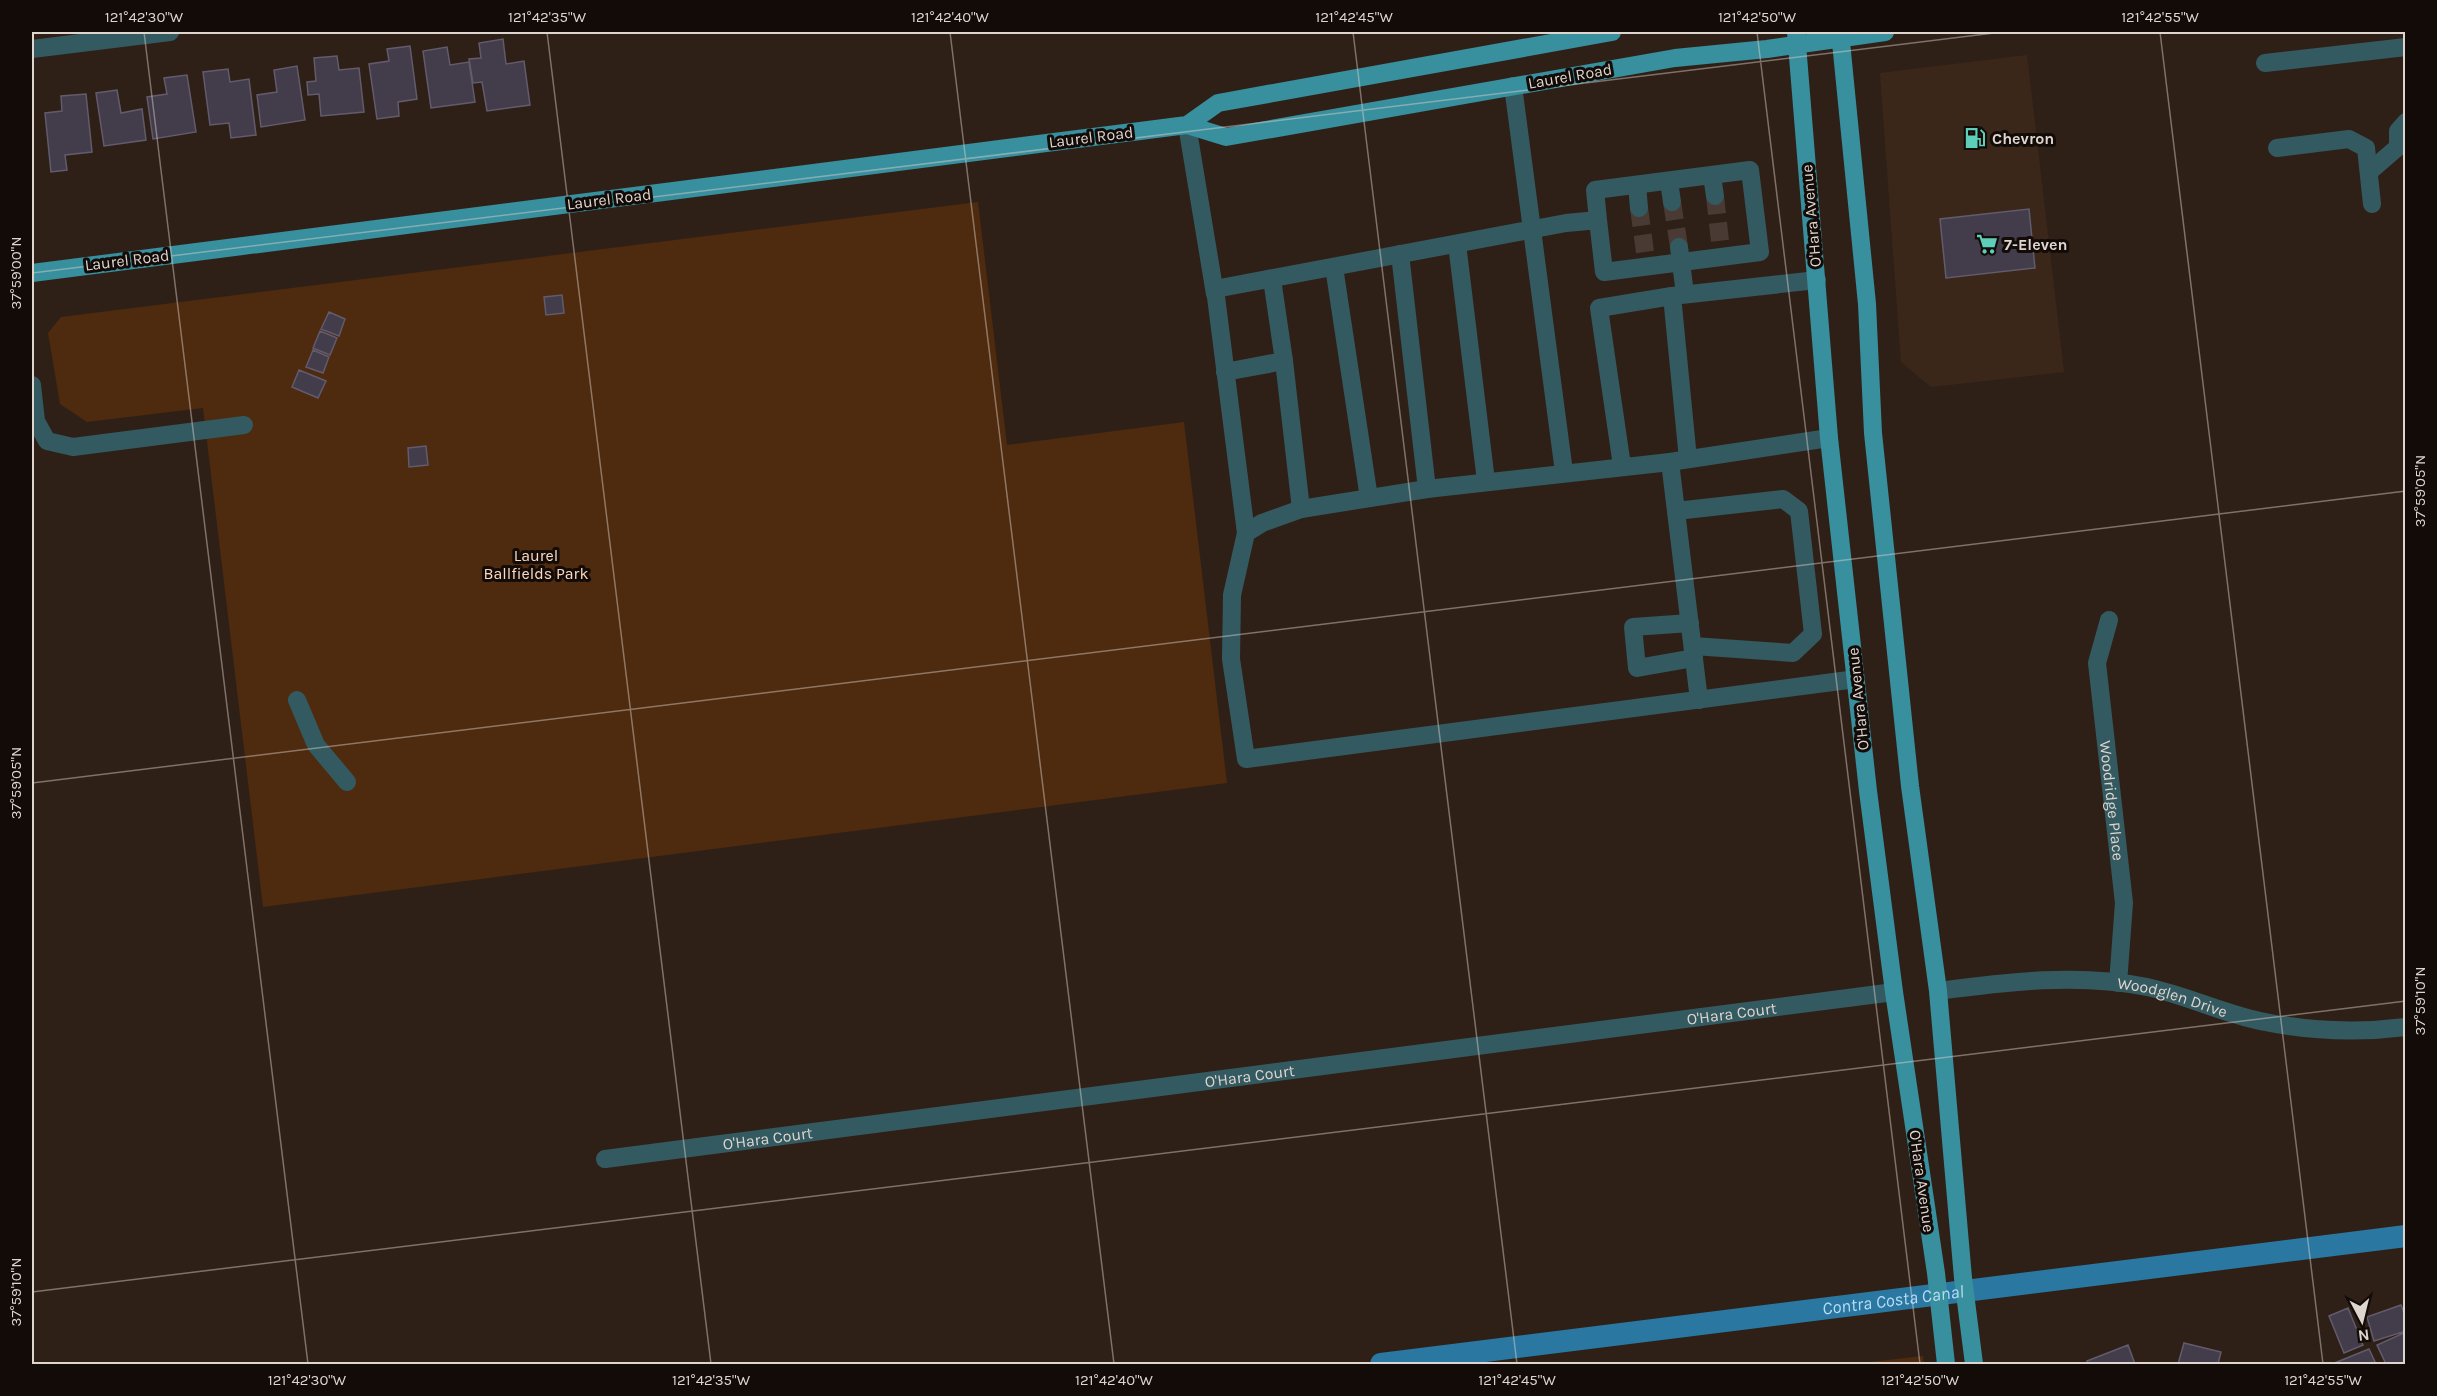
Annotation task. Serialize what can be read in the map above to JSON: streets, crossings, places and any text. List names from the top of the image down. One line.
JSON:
{"streets":{"main road":["Laurel Road","O'Hara Avenue"],"street":["Woodridge Place","Woodglen Drive","O'Hara Court"]},"crossings":[["Laurel Road","O'Hara Avenue"],["O'Hara Avenue","Woodglen Drive"],["O'Hara Avenue","O'Hara Court"],["Woodridge Place","Woodglen Drive"]],"water":["Contra Costa Canal"],"parks":["Laurel Ballfields Park"],"places":{"fuel station":["Chevron"],"supermarket":["7-Eleven"]},"north":"bottom","coordinates":["121°42'30\"W","121°42'35\"W","121°42'40\"W","121°42'45\"W","121°42'50\"W","121°42'55\"W","37°59'00\"N","37°59'05\"N","37°59'10\"N"]}
